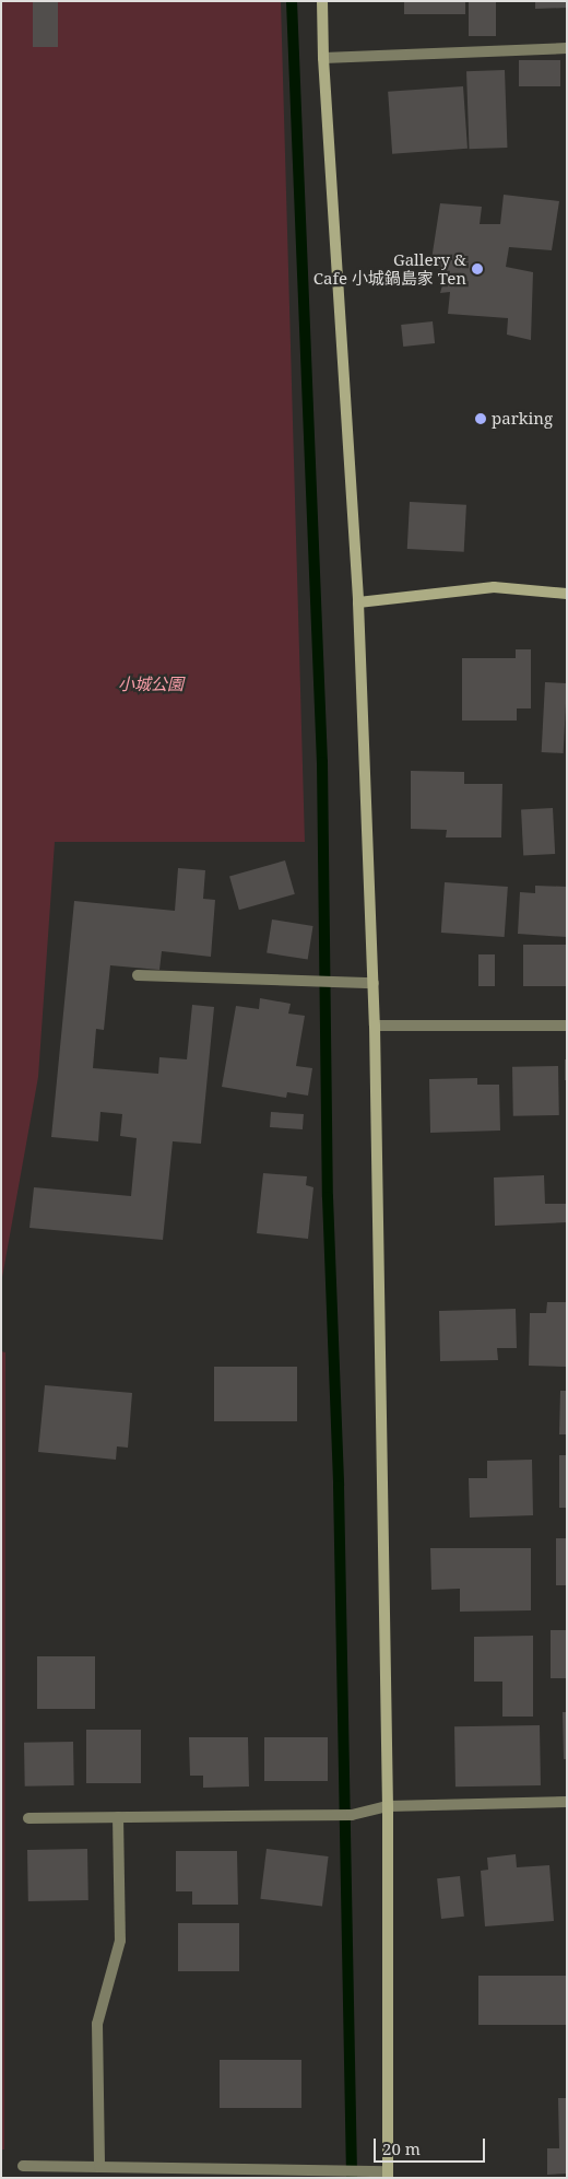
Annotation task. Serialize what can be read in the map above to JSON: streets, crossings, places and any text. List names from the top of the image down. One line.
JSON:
{"parks":["小城公園"],"places":["Gallery & Cafe 小城鍋島家 Ten","parking"],"scale_bar":"20 m"}
